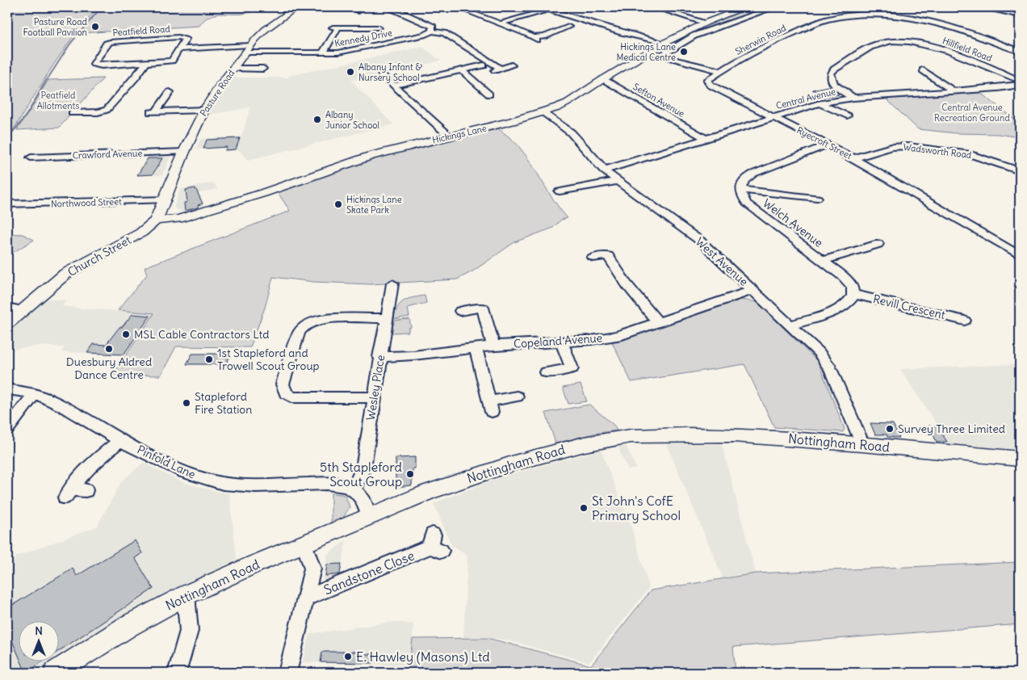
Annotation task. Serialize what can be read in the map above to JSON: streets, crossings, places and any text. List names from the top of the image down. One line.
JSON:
{"streets":{"main road":["Pasture Road","Hickings Lane","Church Street","Nottingham Road"],"street":["Peatfield Road","Kennedy Drive","Sherwin Road","Hillfield Road","Central Avenue","Sefton Avenue","Ryecroft Street","Wadsworth Road","Crawford Avenue","Northwood Street","Welch Avenue","West Avenue","Revill Crescent","Copeland Avenue","Wesley Place","Pinfold Lane","Sandstone Close"]},"crossings":[["Kennedy Drive","Pasture Road"],["Sherwin Road","Ryecroft Street"],["Hillfield Road","Central Avenue"],["Pasture Road","Hickings Lane"],["Pasture Road","Crawford Avenue"],["Pasture Road","Northwood Street"],["Pasture Road","Church Street"],["Central Avenue","Sefton Avenue"],["Central Avenue","Ryecroft Street"],["Central Avenue","West Avenue"],["Sefton Avenue","Hickings Lane"],["Hickings Lane","Church Street"],["Hickings Lane","West Avenue"],["Ryecroft Street","Wadsworth Road"],["Welch Avenue","Revill Crescent"],["West Avenue","Copeland Avenue"],["West Avenue","Nottingham Road"],["Copeland Avenue","Wesley Place"],["Wesley Place","Pinfold Lane"]],"parks":["Peatfield Allotments","Central Avenue Recreation Ground"],"places":["Pasture Road Football Pavilion","Hickings Lane Medical Centre","Albany Infant & Nursery School","Albany Junior School","Hickings Lane Skate Park","MSL Cable Contractors Ltd","Duesbury Aldred Dance Centre","1st Stapleford and Trowell Scout Group","Stapleford Fire Station","Survey Three Limited","5th Stapleford Scout Group","St John's CofE Primary School","E. Hawley (Masons) Ltd"],"north":"top"}
